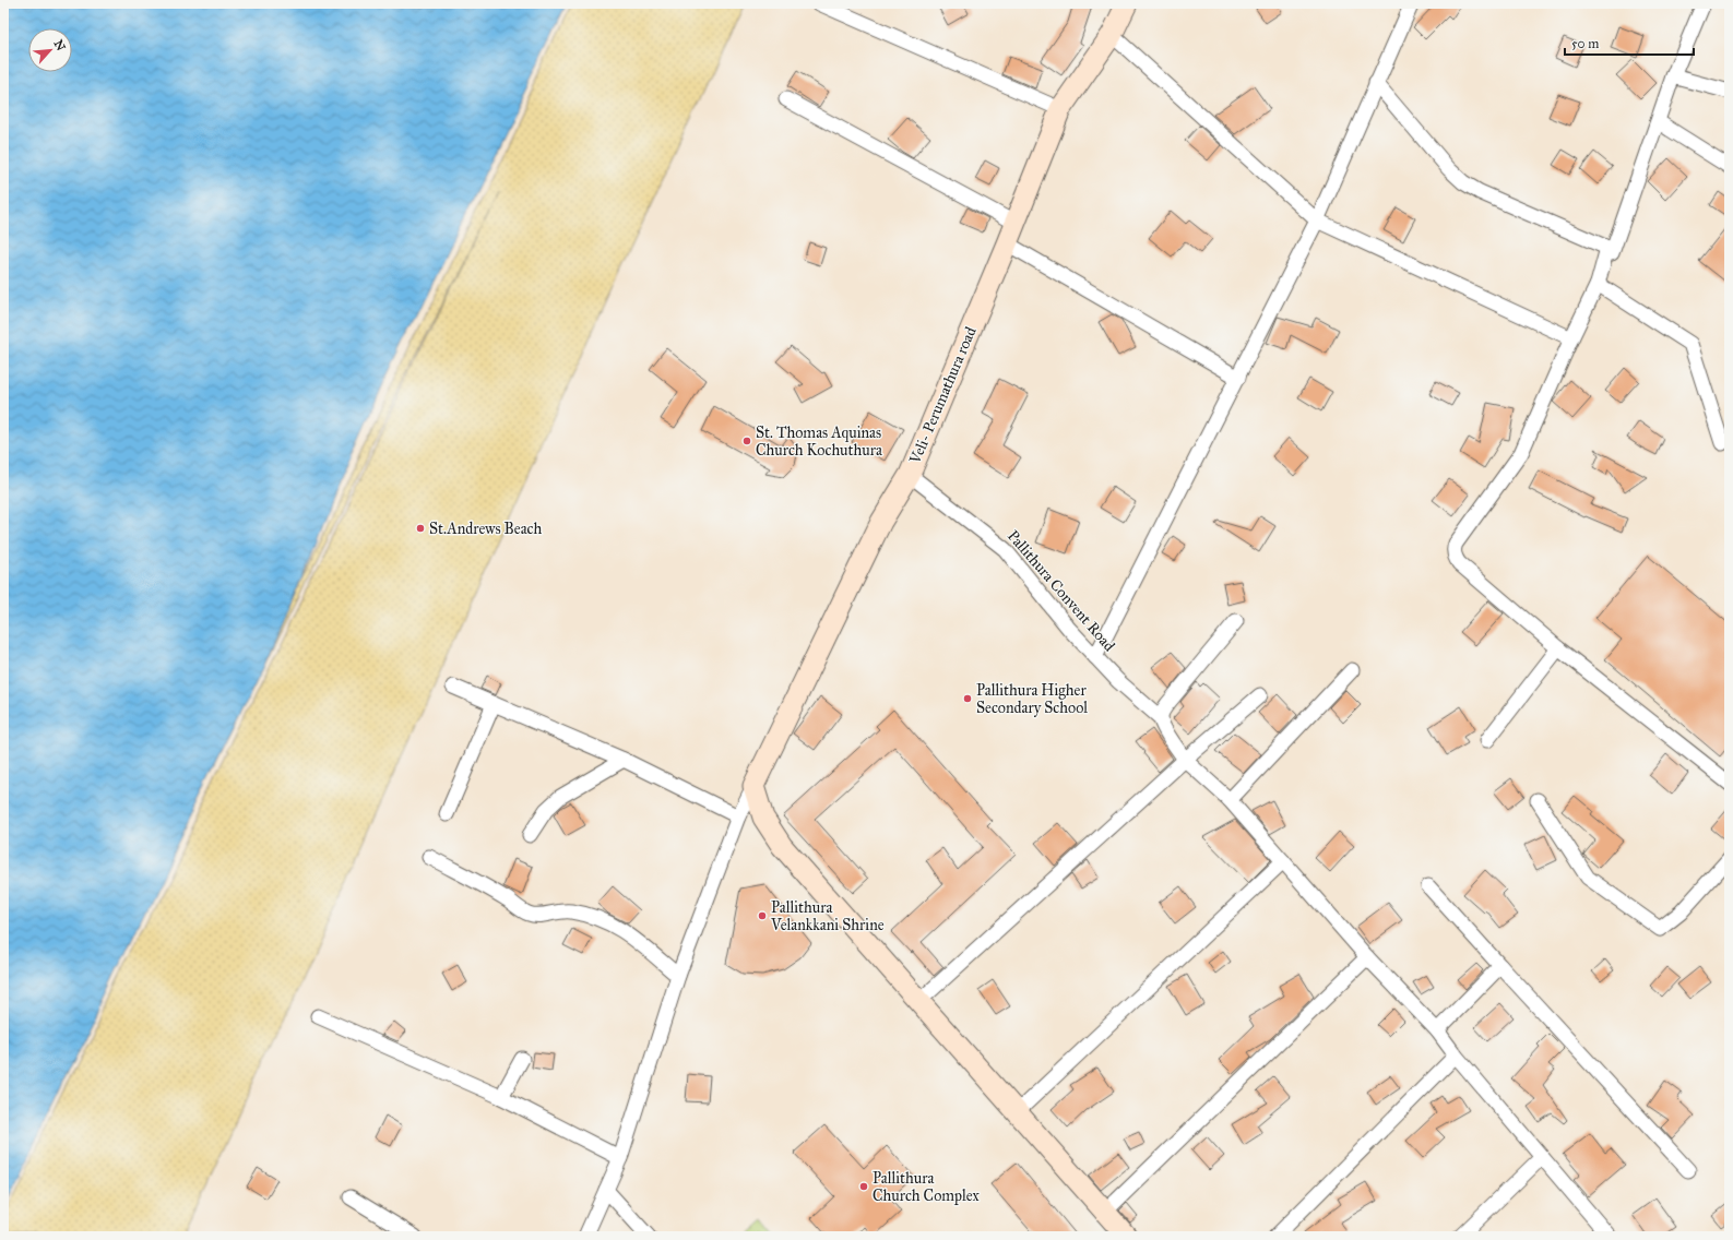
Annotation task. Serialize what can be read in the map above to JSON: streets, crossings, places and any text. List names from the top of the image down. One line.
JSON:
{"streets":{"main road":["Veli- Perumathura road"],"street":["Pallithura Convent Road"]},"crossings":[["Veli- Perumathura road","Pallithura Convent Road"]],"places":["St. Thomas Aquinas Church Kochuthura","St.Andrews Beach","Pallithura Higher Secondary School","Pallithura Velankkani Shrine","Pallithura Church Complex"],"scale_bar":"50 m","north":"top right"}
